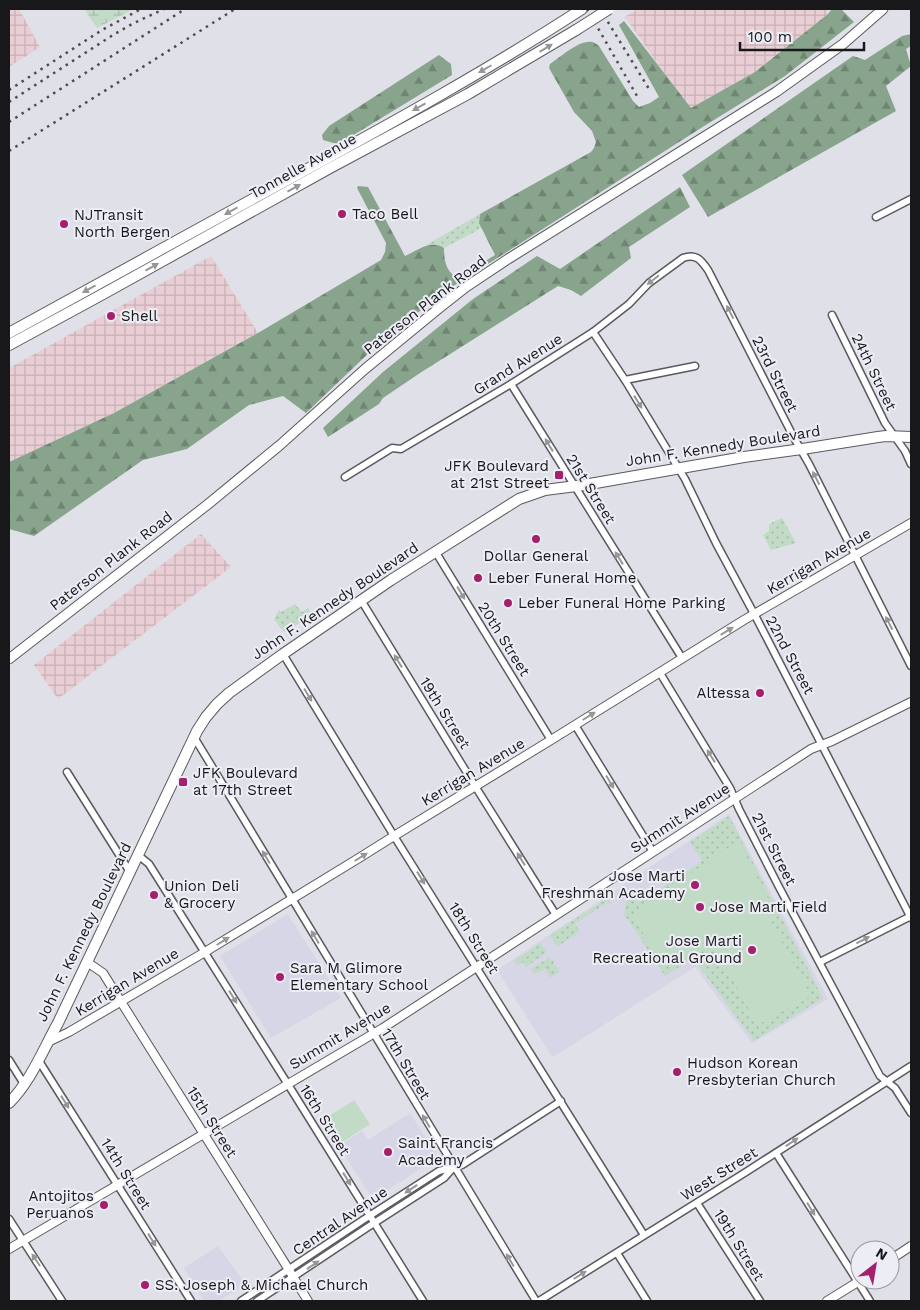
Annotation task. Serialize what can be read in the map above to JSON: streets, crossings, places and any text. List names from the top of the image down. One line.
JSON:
{"streets":{"main road":["Tonnelle Avenue","Paterson Plank Road","John F. Kennedy Boulevard"],"street":["Grand Avenue","24th Street","23rd Street","21st Street","Kerrigan Avenue","20th Street","22nd Street","19th Street","Summit Avenue","18th Street","17th Street","16th Street","15th Street","14th Street","West Street","Central Avenue"]},"crossings":[["Grand Avenue","23rd Street"],["Grand Avenue","21st Street"],["Grand Avenue","22nd Street"],["24th Street","John F. Kennedy Boulevard"],["23rd Street","John F. Kennedy Boulevard"],["23rd Street","Kerrigan Avenue"],["John F. Kennedy Boulevard","21st Street"],["John F. Kennedy Boulevard","Kerrigan Avenue"],["John F. Kennedy Boulevard","20th Street"],["John F. Kennedy Boulevard","22nd Street"],["John F. Kennedy Boulevard","19th Street"],["John F. Kennedy Boulevard","18th Street"],["John F. Kennedy Boulevard","17th Street"],["John F. Kennedy Boulevard","16th Street"],["John F. Kennedy Boulevard","15th Street"],["John F. Kennedy Boulevard","14th Street"],["21st Street","Kerrigan Avenue"],["21st Street","Summit Avenue"],["21st Street","West Street"],["Kerrigan Avenue","20th Street"],["Kerrigan Avenue","22nd Street"],["Kerrigan Avenue","19th Street"],["Kerrigan Avenue","18th Street"],["Kerrigan Avenue","17th Street"],["Kerrigan Avenue","16th Street"],["Kerrigan Avenue","15th Street"],["22nd Street","Summit Avenue"],["19th Street","Summit Avenue"],["19th Street","West Street"],["Summit Avenue","18th Street"],["Summit Avenue","17th Street"],["Summit Avenue","16th Street"],["Summit Avenue","15th Street"],["Summit Avenue","14th Street"],["18th Street","West Street"],["18th Street","Central Avenue"],["17th Street","West Street"],["17th Street","Central Avenue"],["16th Street","Central Avenue"],["15th Street","Central Avenue"]],"one_way":["23rd Street","21st Street","Kerrigan Avenue","20th Street","19th Street","18th Street","17th Street","16th Street","14th Street","West Street"],"places":{"other":["Taco Bell","NJTransit North Bergen","Shell","Dollar General","Leber Funeral Home","Leber Funeral Home Parking","Altessa","Jose Marti Freshman Academy","Union Deli & Grocery","Jose Marti Field","Jose Marti Recreational Ground","Sara M Glimore Elementary School","Hudson Korean Presbyterian Church","Saint Francis Academy","Antojitos Peruanos","SS. Joseph & Michael Church"],"transit":["JFK Boulevard at 21st Street","JFK Boulevard at 17th Street"]},"scale_bar":"100 m","north":"top right"}
